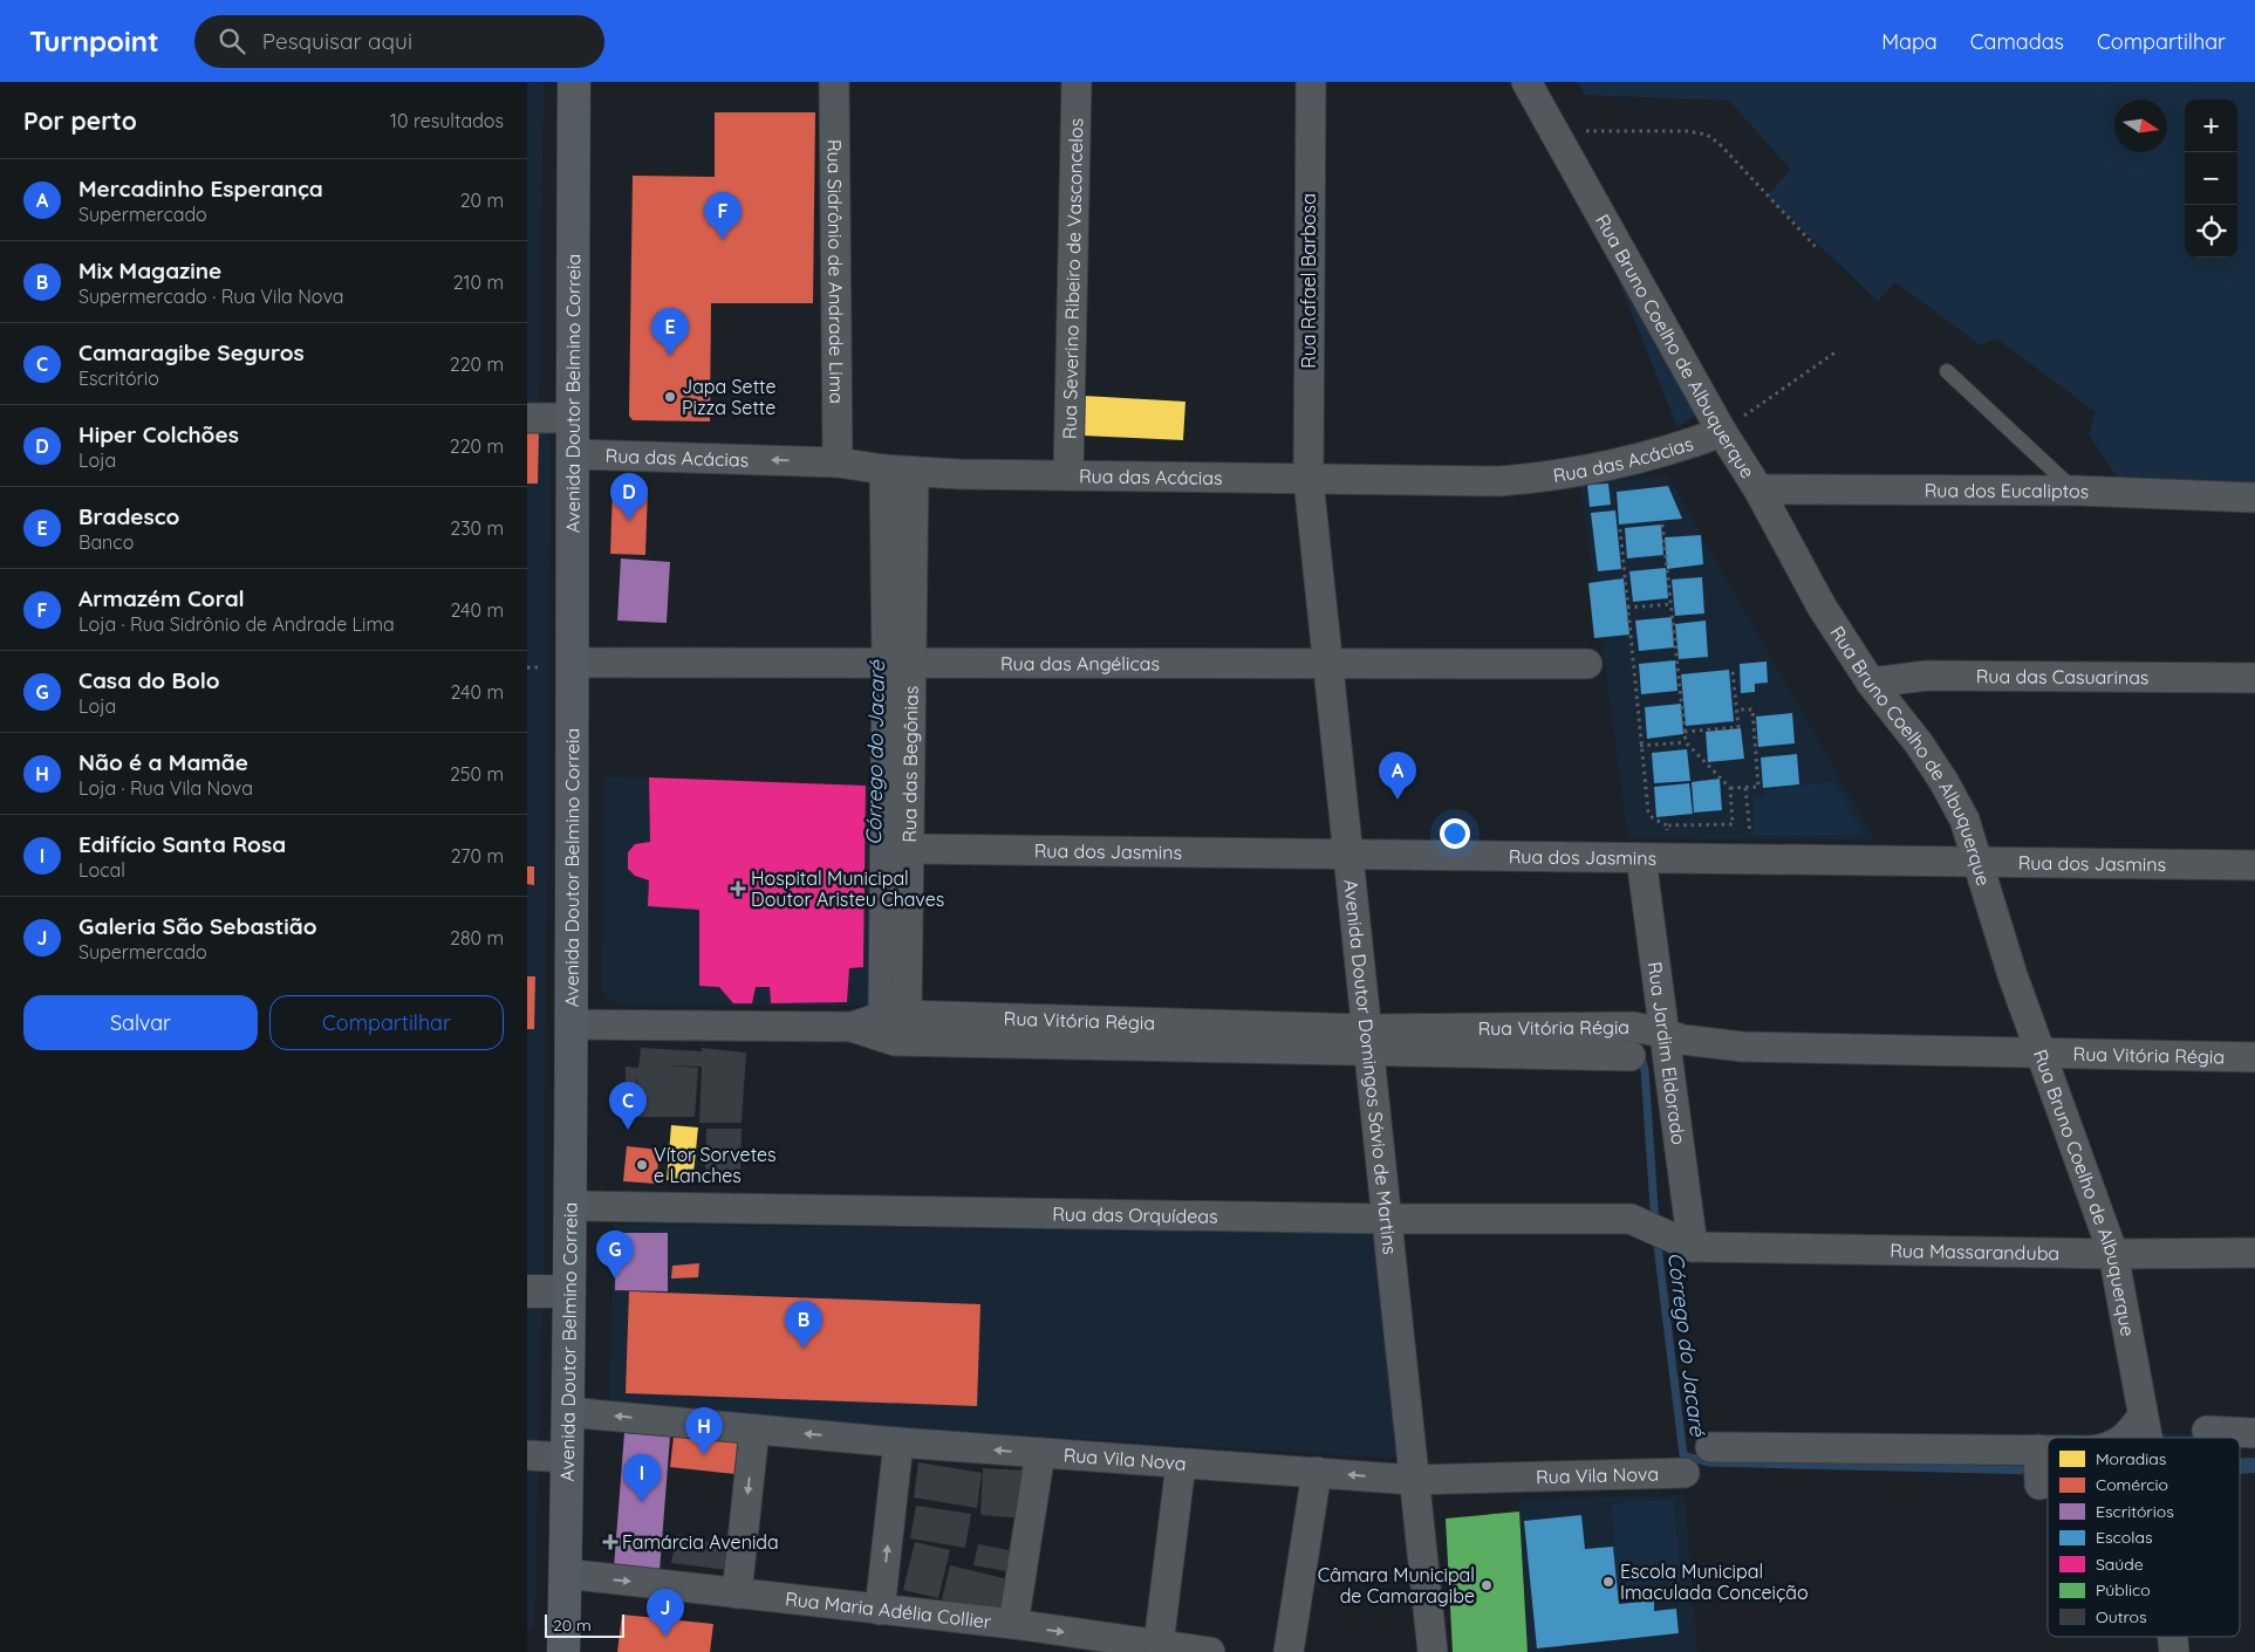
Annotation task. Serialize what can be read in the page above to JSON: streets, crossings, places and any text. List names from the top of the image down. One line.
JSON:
{"streets":{"main road":["Avenida Doutor Belmino Correia"],"street":["Rua Sidrônio de Andrade Lima","Rua Severino Ribeiro de Vasconcelos","Rua Rafael Barbosa","Rua Bruno Coelho de Albuquerque","Rua das Acácias","Rua dos Eucaliptos","Rua das Angélicas","Rua das Casuarinas","Rua das Begônias","Rua dos Jasmins","Rua Vitória Régia","Rua Jardim Eldorado","Avenida Doutor Domingos Sávio de Martins","Rua das Orquídeas","Rua Massaranduba","Rua Vila Nova","Rua Maria Adélia Collier"]},"crossings":[["Rua Sidrônio de Andrade Lima","Rua das Acácias"],["Rua Severino Ribeiro de Vasconcelos","Rua das Acácias"],["Rua Rafael Barbosa","Rua das Acácias"],["Rua Rafael Barbosa","Avenida Doutor Domingos Sávio de Martins"],["Rua Bruno Coelho de Albuquerque","Rua das Acácias"],["Rua Bruno Coelho de Albuquerque","Rua dos Eucaliptos"],["Rua Bruno Coelho de Albuquerque","Rua das Casuarinas"],["Rua Bruno Coelho de Albuquerque","Rua dos Jasmins"],["Rua Bruno Coelho de Albuquerque","Rua Vitória Régia"],["Rua Bruno Coelho de Albuquerque","Rua Massaranduba"],["Avenida Doutor Belmino Correia","Rua das Acácias"],["Avenida Doutor Belmino Correia","Rua das Angélicas"],["Avenida Doutor Belmino Correia","Rua Vitória Régia"],["Avenida Doutor Belmino Correia","Rua das Orquídeas"],["Avenida Doutor Belmino Correia","Rua Vila Nova"],["Avenida Doutor Belmino Correia","Rua Maria Adélia Collier"],["Rua das Acácias","Rua das Begônias"],["Rua das Acácias","Avenida Doutor Domingos Sávio de Martins"],["Rua das Angélicas","Rua das Begônias"],["Rua das Angélicas","Avenida Doutor Domingos Sávio de Martins"],["Rua das Begônias","Rua dos Jasmins"],["Rua das Begônias","Rua Vitória Régia"],["Rua dos Jasmins","Rua Jardim Eldorado"],["Rua dos Jasmins","Avenida Doutor Domingos Sávio de Martins"],["Rua Vitória Régia","Rua Jardim Eldorado"],["Rua Vitória Régia","Avenida Doutor Domingos Sávio de Martins"],["Rua Jardim Eldorado","Rua das Orquídeas"],["Rua Jardim Eldorado","Rua Massaranduba"],["Avenida Doutor Domingos Sávio de Martins","Rua das Orquídeas"],["Avenida Doutor Domingos Sávio de Martins","Rua Vila Nova"],["Rua das Orquídeas","Rua Massaranduba"]],"one_way":["Rua Vila Nova","Rua Maria Adélia Collier"],"water":["Córrego do Jacaré"],"places":{"other":["Japa Sette Pizza Sette","Vítor Sorvetes e Lanches","Escola Municipal Imaculada Conceição","Câmara Municipal de Camaragibe"],"health":["Hospital Municipal Doutor Aristeu Chaves","Famárcia Avenida"]},"legend":["Moradias","Comércio","Escritórios","Escolas","Saúde","Público","Outros"],"scale_bar":"20 m","north":"right","page":{"header":"Turnpoint","search":"Pesquisar aqui","nav":["Mapa","Camadas","Compartilhar"],"heading":["Por perto","10 resultados"],"map_buttons":["+","−"],"list":[{"mark":"A","name":"Mercadinho Esperança","note":"Supermercado","value":"20 m"},{"mark":"B","name":"Mix Magazine","note":"Supermercado · Rua Vila Nova","value":"210 m"},{"mark":"C","name":"Camaragibe Seguros","note":"Escritório","value":"220 m"},{"mark":"D","name":"Hiper Colchões","note":"Loja","value":"220 m"},{"mark":"E","name":"Bradesco","note":"Banco","value":"230 m"},{"mark":"F","name":"Armazém Coral","note":"Loja · Rua Sidrônio de Andrade Lima","value":"240 m"},{"mark":"G","name":"Casa do Bolo","note":"Loja","value":"240 m"},{"mark":"H","name":"Não é a Mamãe","note":"Loja · Rua Vila Nova","value":"250 m"},{"mark":"I","name":"Edifício Santa Rosa","note":"Local","value":"270 m"},{"mark":"J","name":"Galeria São Sebastião","note":"Supermercado","value":"280 m"}],"pins":["F","E","D","A","C","G","B","H","I","J"],"buttons":["Salvar","Compartilhar"],"scale":"20 m"}}
